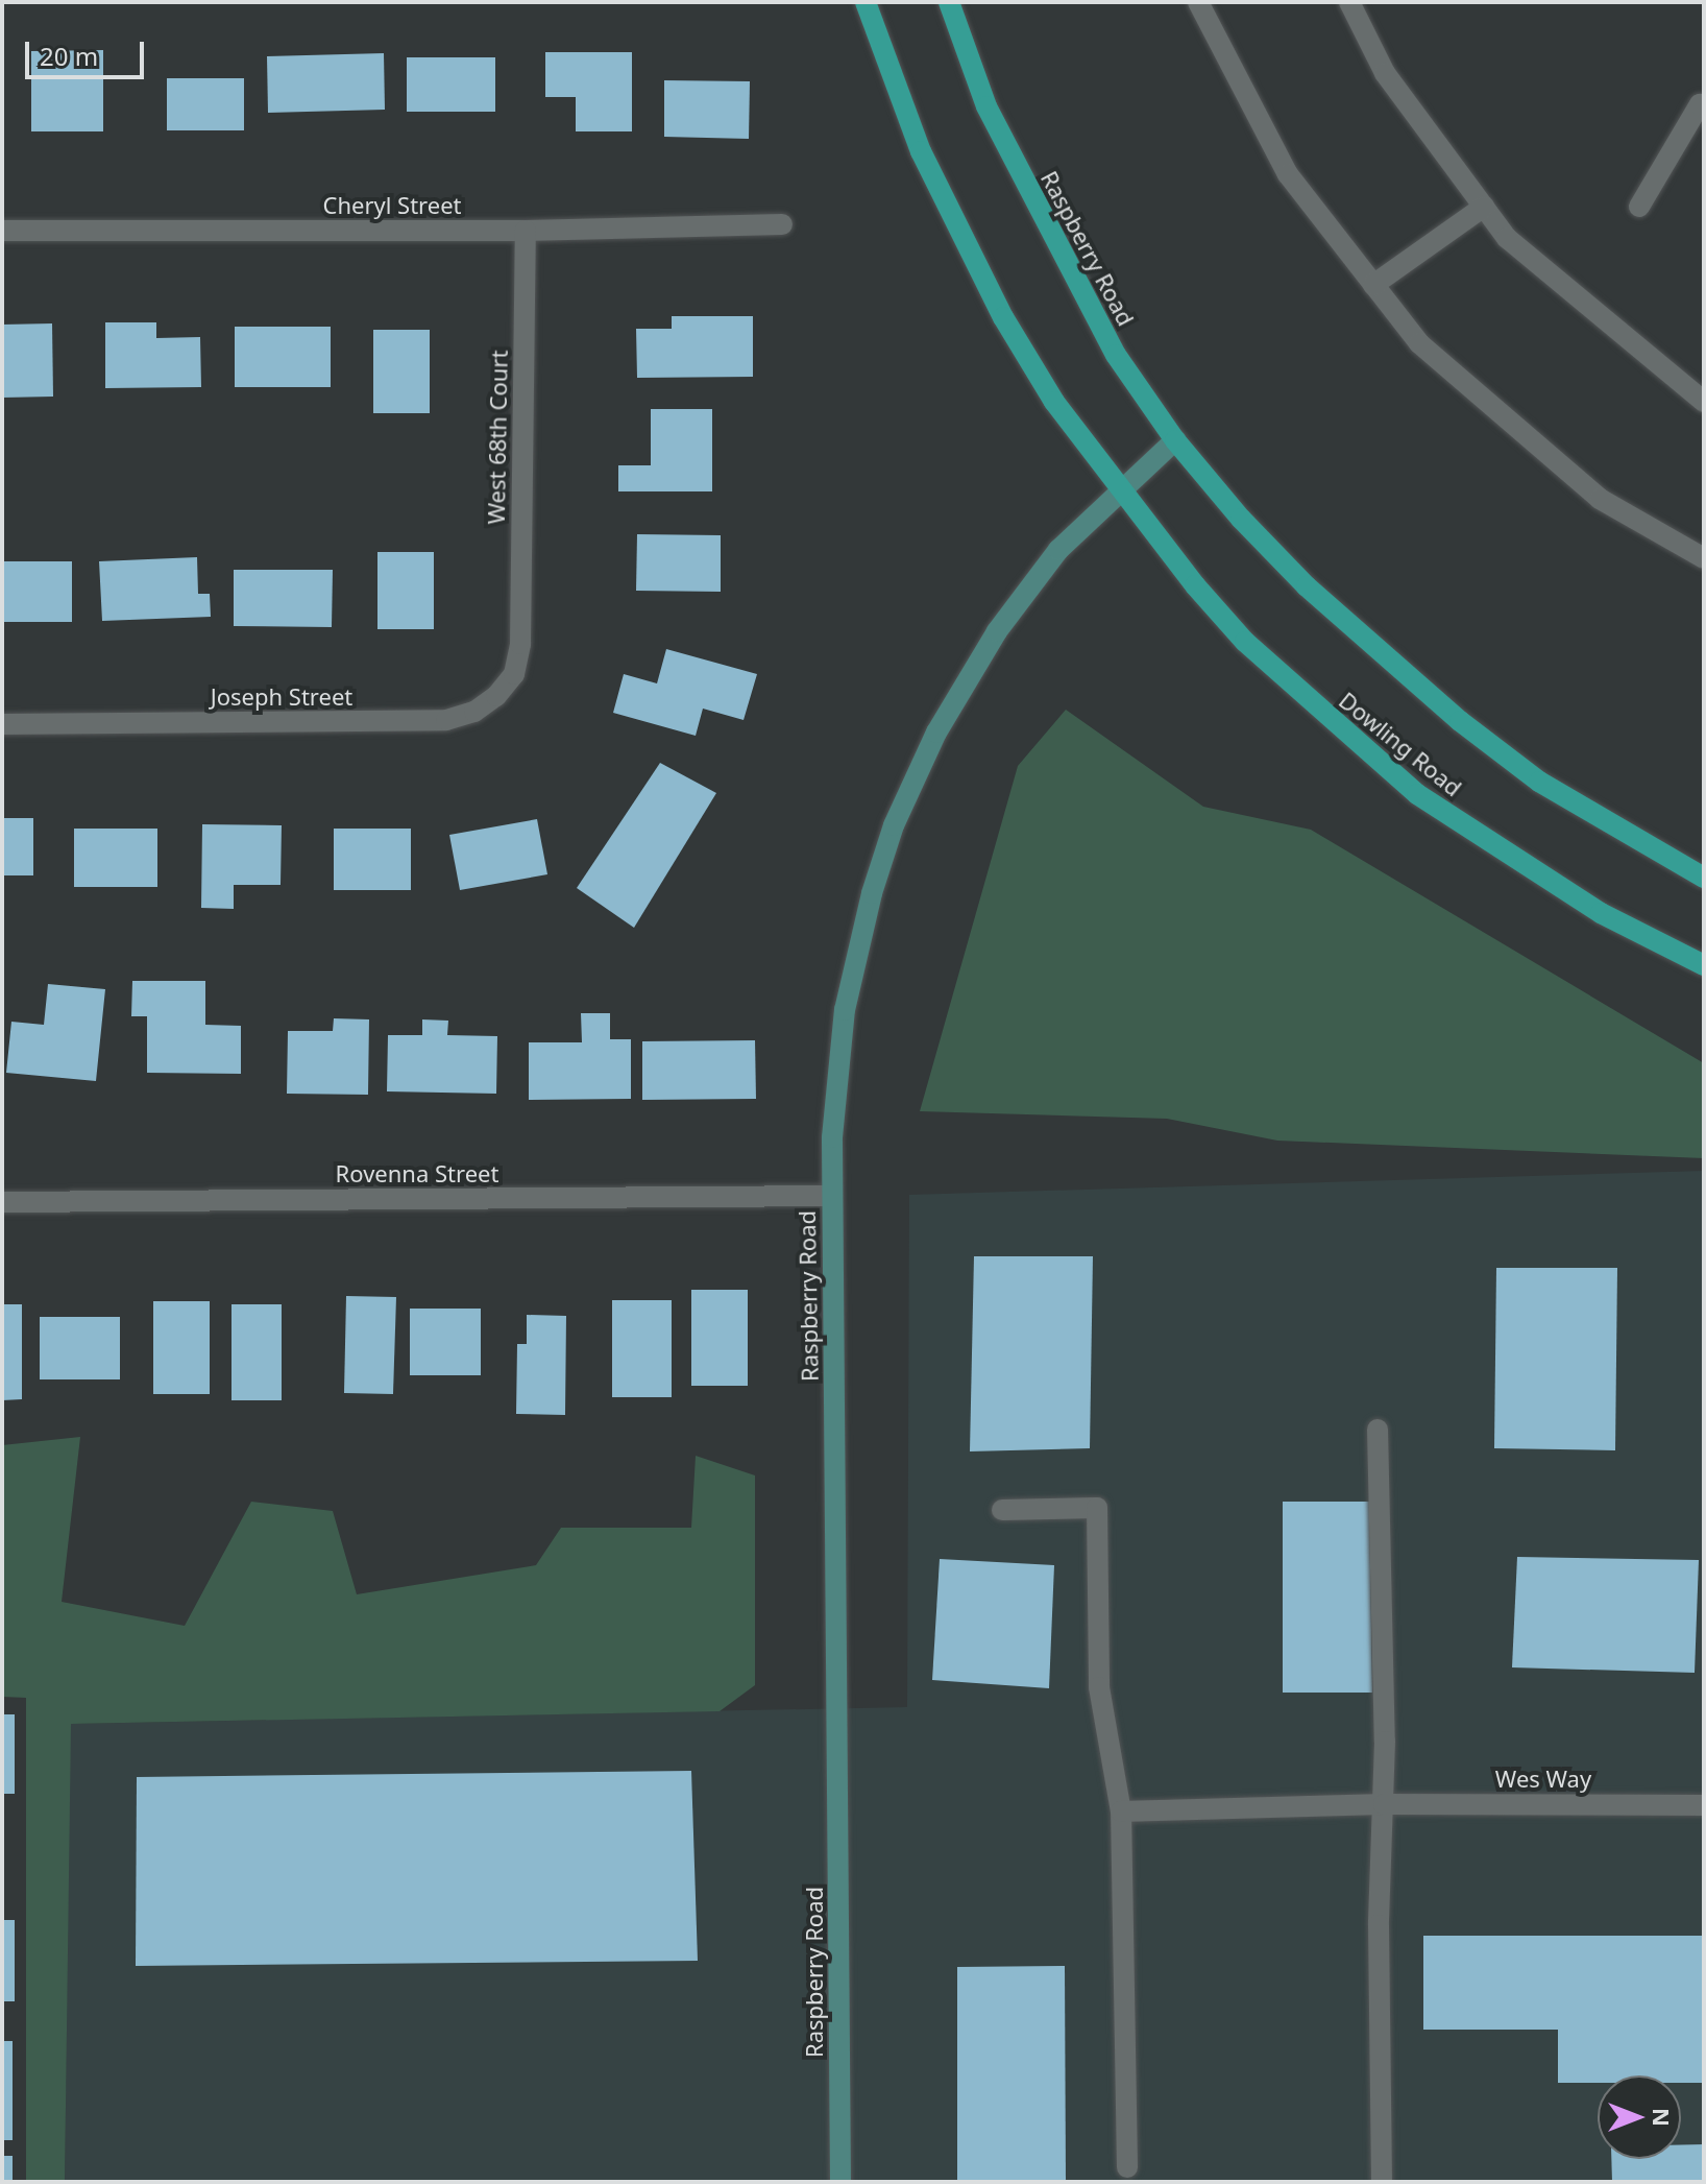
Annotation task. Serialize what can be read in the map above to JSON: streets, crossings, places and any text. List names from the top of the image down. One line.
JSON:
{"streets":{"main road":["Raspberry Road","Dowling Road"],"street":["Cheryl Street","West 68th Court","Joseph Street","Rovenna Street","Wes Way"]},"crossings":[["Cheryl Street","West 68th Court"],["Raspberry Road","Dowling Road"],["Raspberry Road","Rovenna Street"],["West 68th Court","Joseph Street"]],"scale_bar":"20 m","north":"right"}
